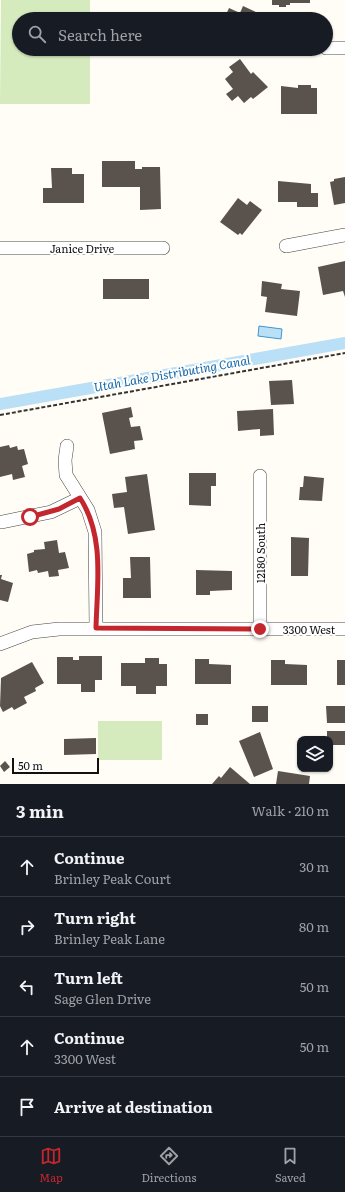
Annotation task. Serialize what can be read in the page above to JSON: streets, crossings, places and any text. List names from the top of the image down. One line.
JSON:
{"streets":{"street":["Janice Drive","12180 South","3300 West"]},"crossings":[["12180 South","3300 West"]],"water":["Utah Lake Distributing Canal"],"scale_bar":"50 m","page":{"search":"Search here","scale":"50 m","heading":["3 min","Walk · 210 m"],"list":[["Continue","Brinley Peak Court","30 m"],["Turn right","Brinley Peak Lane","80 m"],["Turn left","Sage Glen Drive","50 m"],["Continue","3300 West","50 m"],"Arrive at destination"],"nav":["Map","Directions","Saved"]}}
